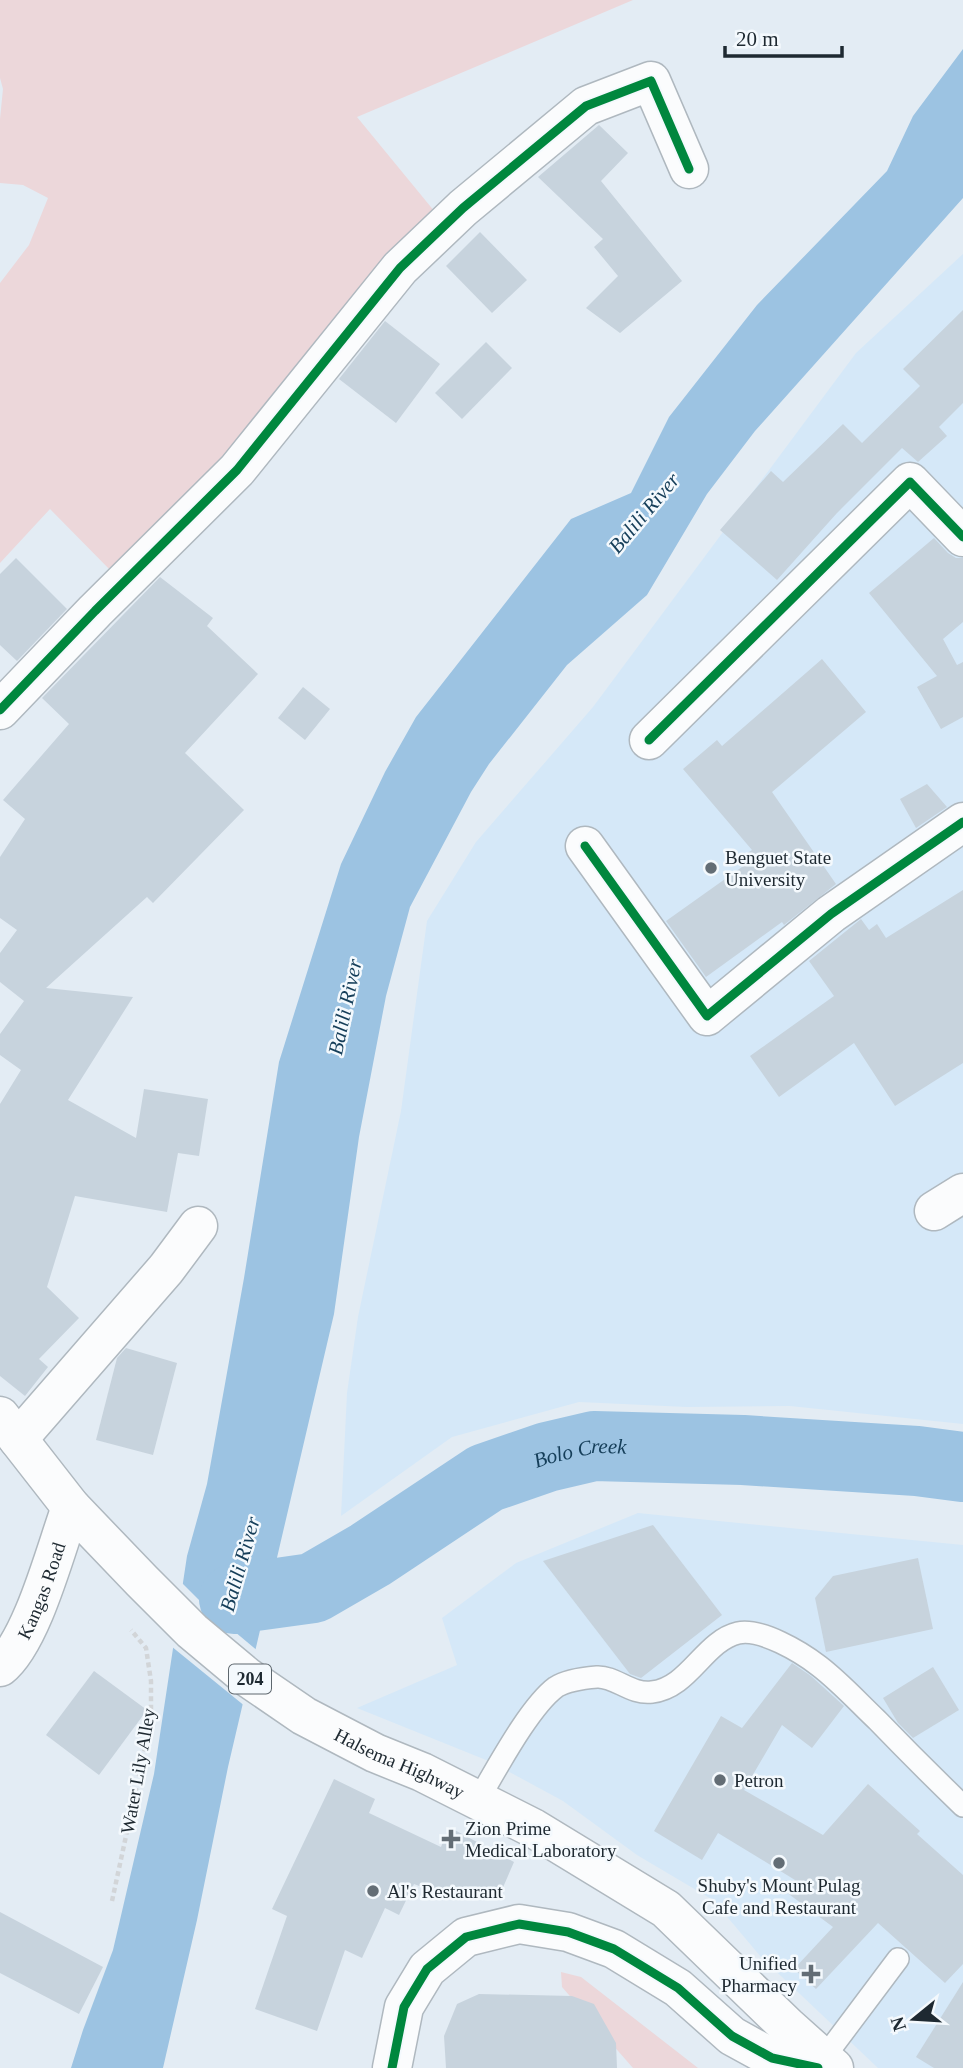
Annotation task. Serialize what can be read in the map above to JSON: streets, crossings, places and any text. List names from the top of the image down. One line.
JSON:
{"streets":{"main road":["Kangas Road","204","Halsema Highway"],"path":["Water Lily Alley"]},"crossings":[["Kangas Road","Halsema Highway"]],"water":["Balili River","Bolo Creek"],"places":{"other":["Benguet State University","Petron","Shuby's Mount Pulag Cafe and Restaurant","Al's Restaurant"],"health":["Zion Prime Medical Laboratory","Unified Pharmacy"]},"scale_bar":"20 m","north":"left"}
